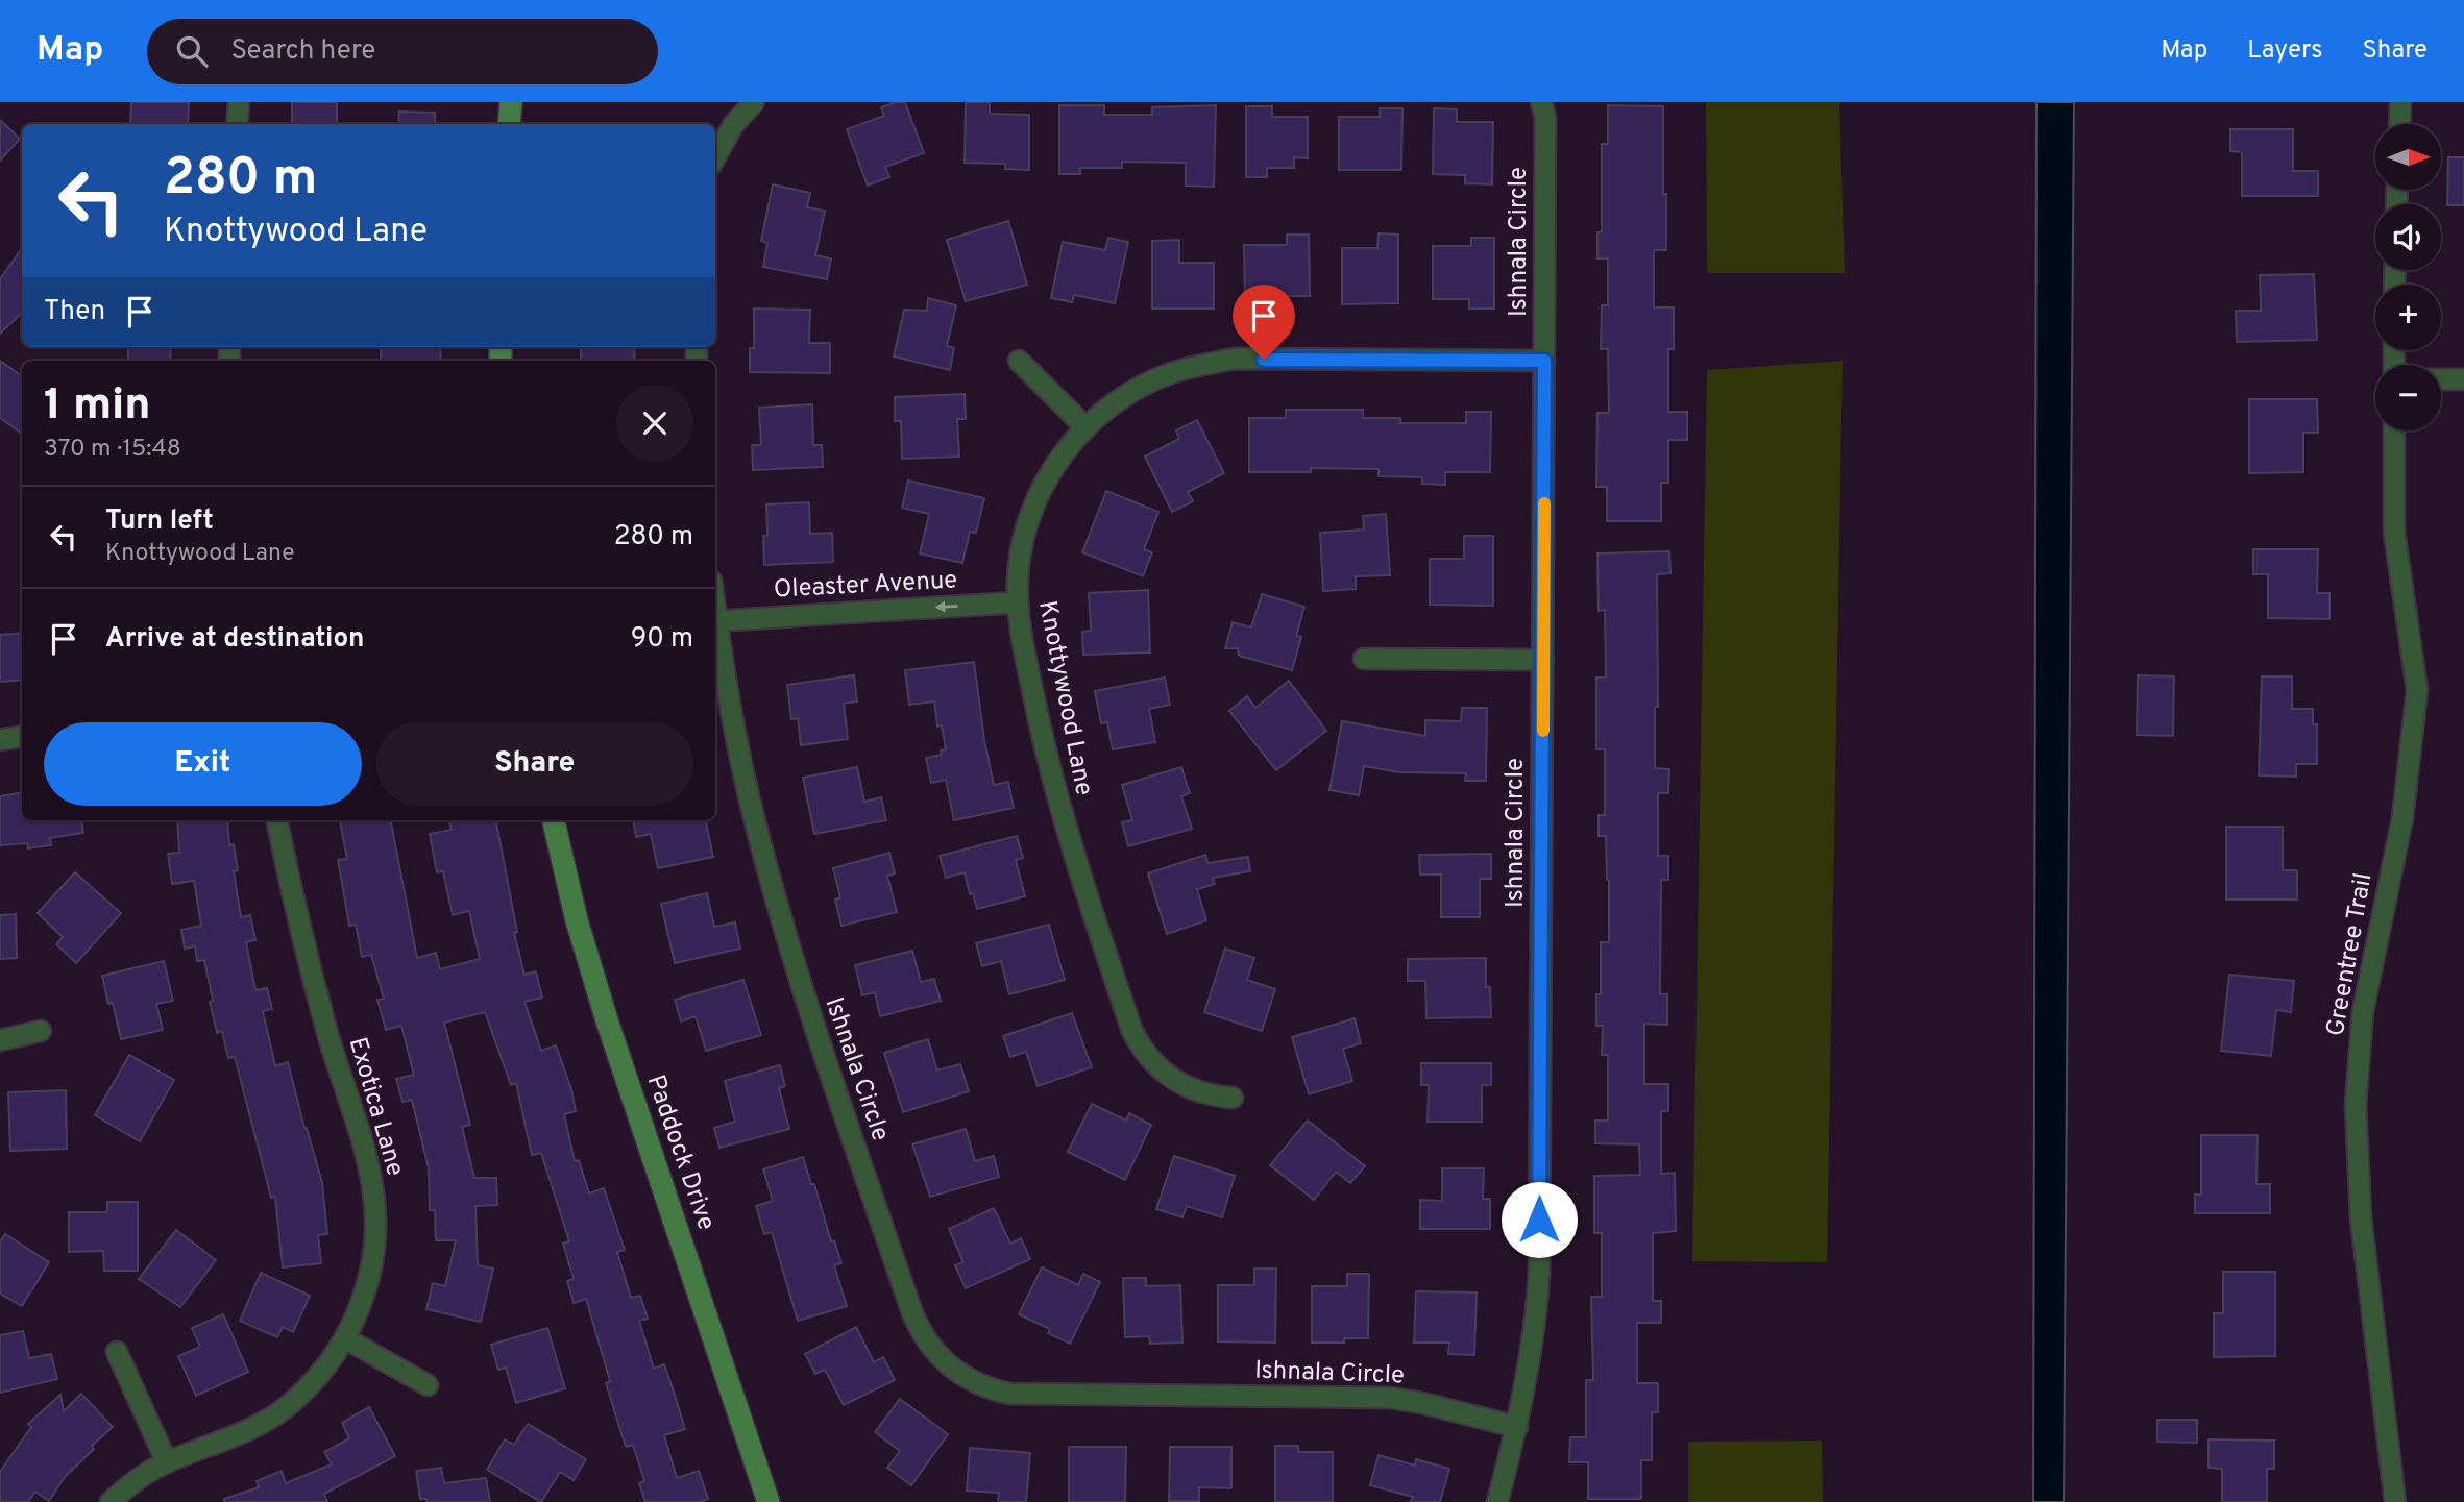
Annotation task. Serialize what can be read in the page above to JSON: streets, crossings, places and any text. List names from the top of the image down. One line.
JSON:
{"streets":{"street":["Ishnala Circle","Oleaster Avenue","Knottywood Lane","Greentree Trail","Exotica Lane","Paddock Drive"]},"crossings":[["Ishnala Circle","Knottywood Lane"],["Oleaster Avenue","Knottywood Lane"]],"one_way":["Oleaster Avenue"],"north":"right","page":{"header":"Map","search":"Search here","nav":["Map","Layers","Share"],"map_buttons":["+","−"],"turn":["280 m","Knottywood Lane"],"then":"Then","heading":["1 min","370 m · 15:48"],"list":[{"name":"Turn left","note":"Knottywood Lane","value":"280 m"},{"name":"Arrive at destination","value":"90 m"}],"buttons":["Exit","Share"]}}
